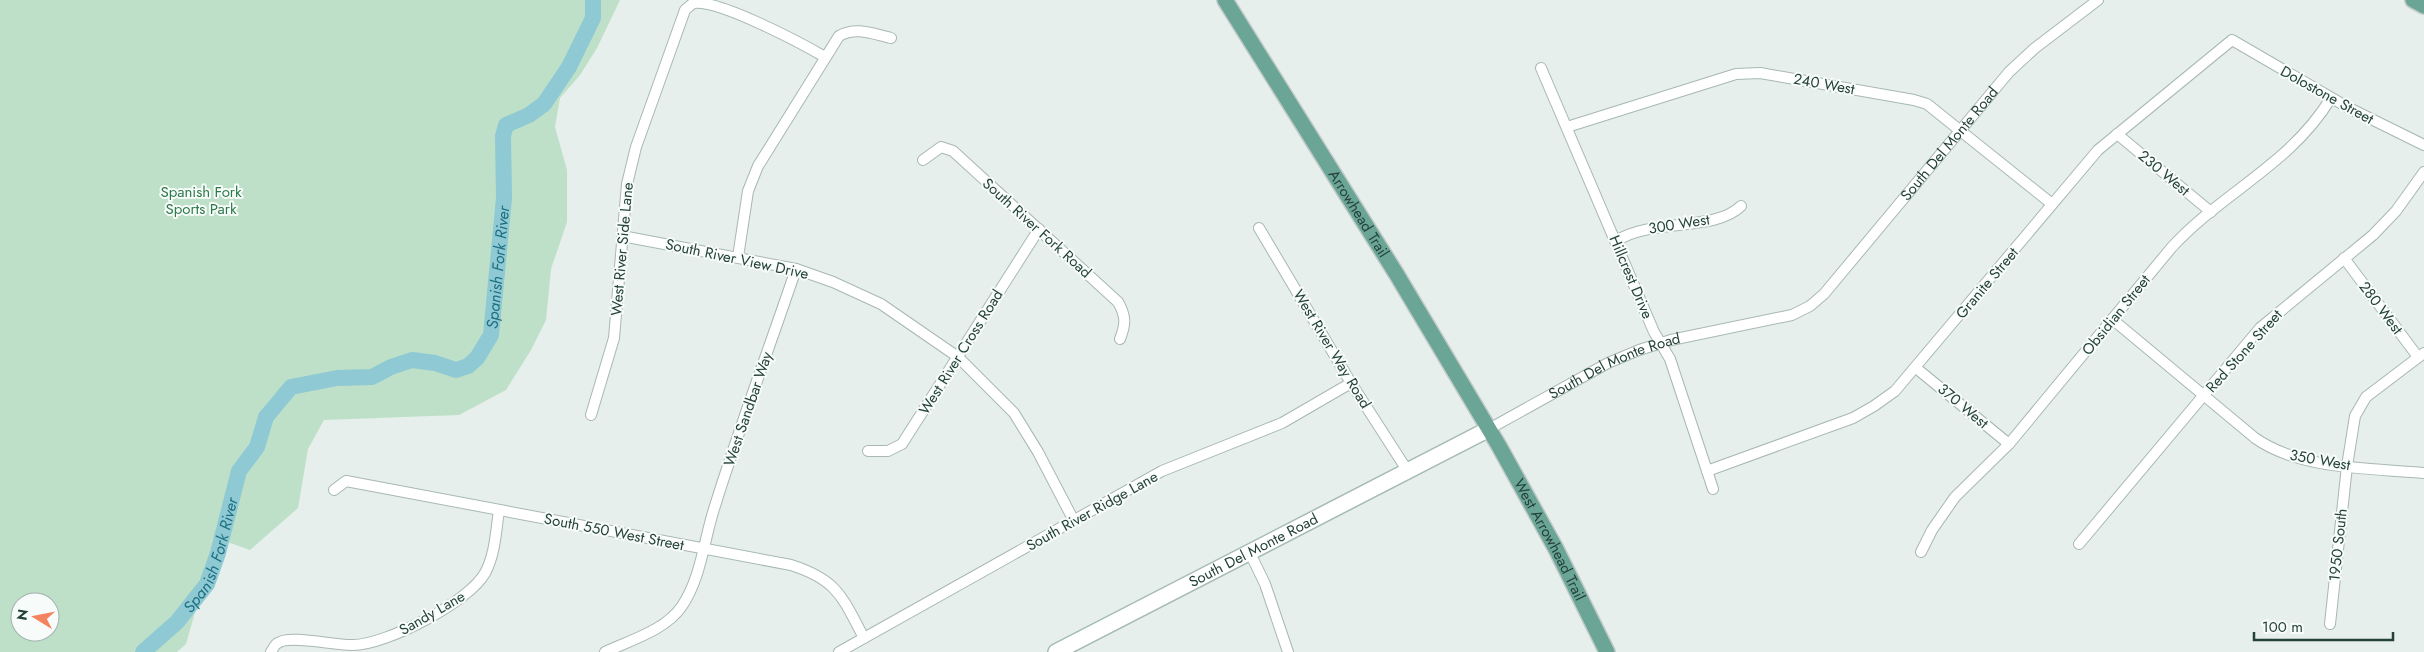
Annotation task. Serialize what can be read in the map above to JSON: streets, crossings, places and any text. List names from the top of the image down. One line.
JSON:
{"streets":{"main road":["Arrowhead Trail","West Arrowhead Trail"],"street":["240 West","Dolostone Street","South Del Monte Road","230 West","300 West","South River Fork Road","West River Side Lane","South River View Drive","Hillcrest Drive","Granite Street","280 West","Obsidian Street","West River Way Road","Red Stone Street","West River Cross Road","370 West","West Sandbar Way","350 West","South River Ridge Lane","South 550 West Street","1950 South","Sandy Lane"]},"crossings":[["240 West","South Del Monte Road"],["240 West","Hillcrest Drive"],["240 West","Granite Street"],["Dolostone Street","Granite Street"],["Dolostone Street","Obsidian Street"],["South Del Monte Road","Arrowhead Trail"],["South Del Monte Road","Hillcrest Drive"],["South Del Monte Road","West River Way Road"],["South Del Monte Road","West Arrowhead Trail"],["230 West","Granite Street"],["230 West","Obsidian Street"],["Arrowhead Trail","West Arrowhead Trail"],["300 West","Hillcrest Drive"],["South River Fork Road","West River Cross Road"],["West River Side Lane","South River View Drive"],["South River View Drive","West River Cross Road"],["South River View Drive","West Sandbar Way"],["South River View Drive","South River Ridge Lane"],["Hillcrest Drive","Granite Street"],["Granite Street","370 West"],["280 West","Red Stone Street"],["280 West","1950 South"],["Obsidian Street","370 West"],["Obsidian Street","350 West"],["West River Way Road","South River Ridge Lane"],["Red Stone Street","350 West"],["West Sandbar Way","South 550 West Street"],["350 West","1950 South"],["South River Ridge Lane","South 550 West Street"],["South 550 West Street","Sandy Lane"]],"water":["Spanish Fork River"],"parks":["Spanish Fork Sports Park"],"scale_bar":"100 m","north":"left"}
